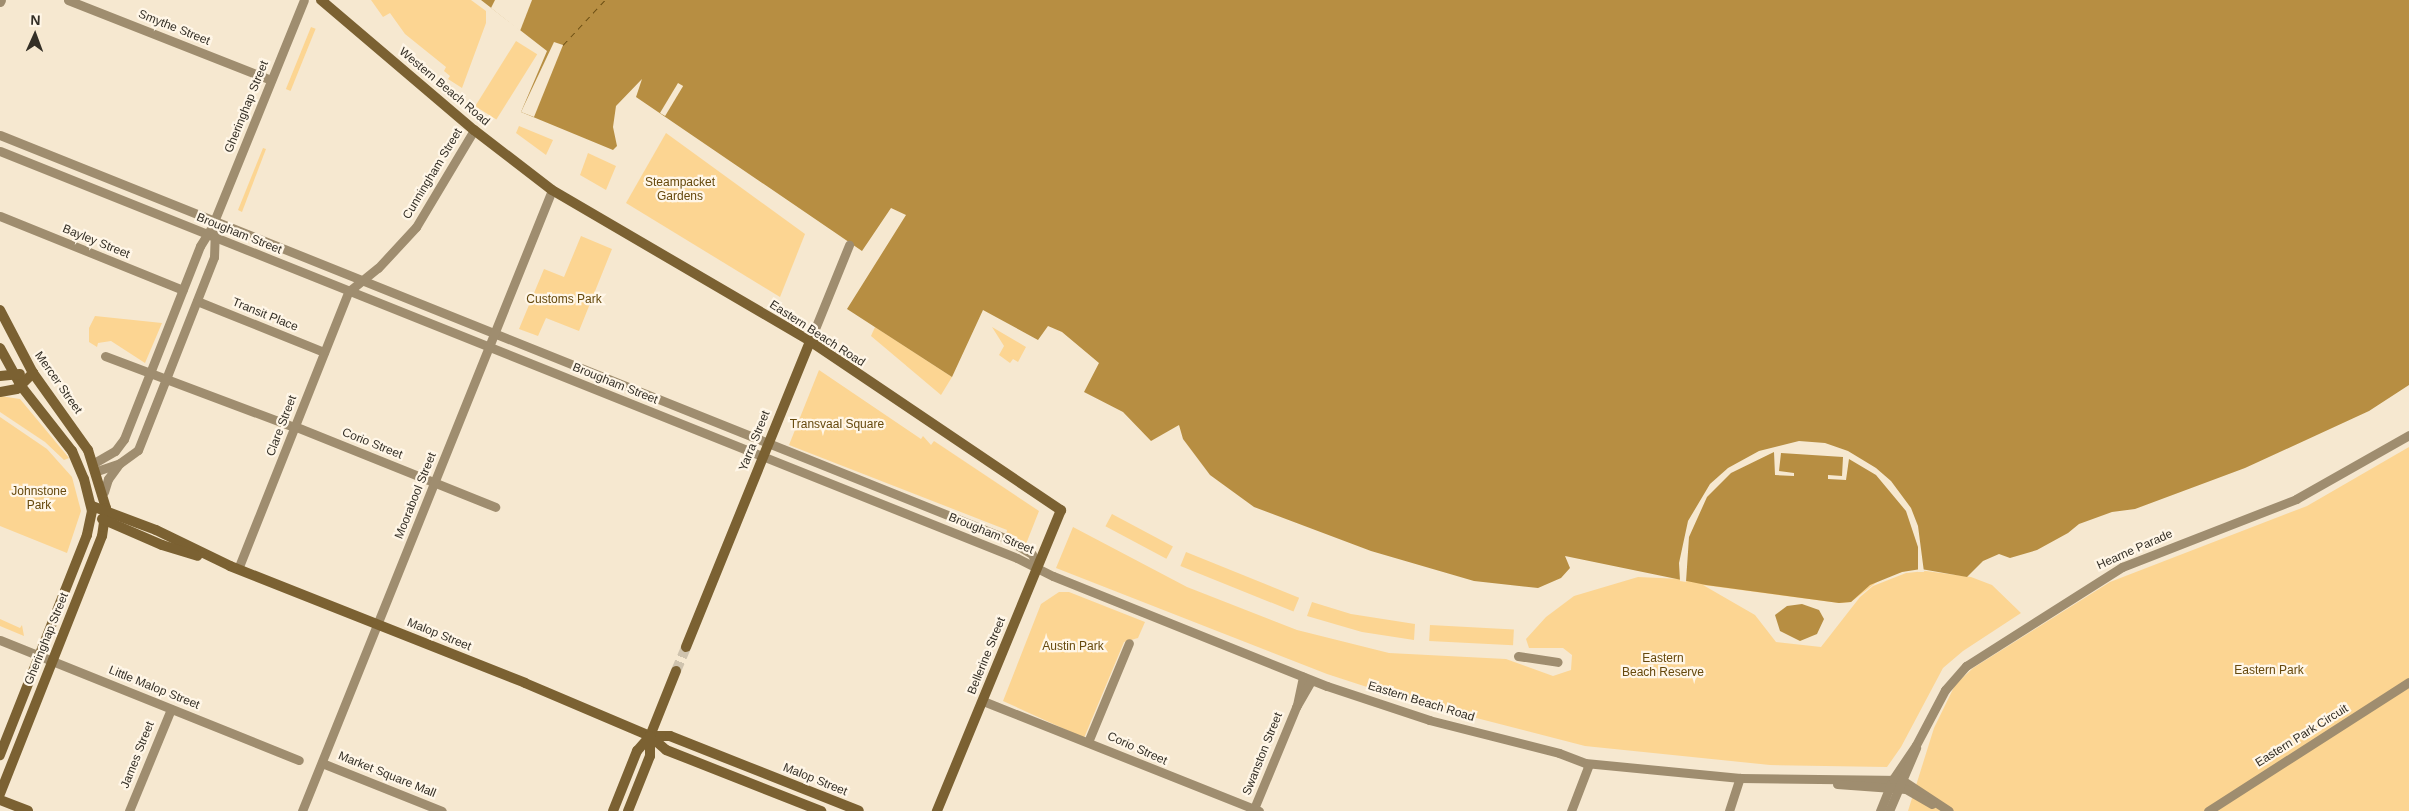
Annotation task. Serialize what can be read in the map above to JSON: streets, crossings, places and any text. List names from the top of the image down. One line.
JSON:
{"streets":{"street":["Smythe Street","Western Beach Road","Gheringhap Street","Cunningham Street","Brougham Street","Bayley Street","Transit Place","Eastern Beach Road","Mercer Street","Clare Street","Yarra Street","Corio Street","Moorabool Street","Hearne Parade","Malop Street","Bellerine Street","Little Malop Street","Eastern Park Circuit","Swanston Street","James Street","Market Square Mall"]},"crossings":[["Smythe Street","Gheringhap Street"],["Western Beach Road","Cunningham Street"],["Western Beach Road","Eastern Beach Road"],["Western Beach Road","Moorabool Street"],["Gheringhap Street","Brougham Street"],["Gheringhap Street","Bayley Street"],["Gheringhap Street","Transit Place"],["Gheringhap Street","Mercer Street"],["Gheringhap Street","Corio Street"],["Gheringhap Street","Malop Street"],["Gheringhap Street","Little Malop Street"],["Cunningham Street","Brougham Street"],["Cunningham Street","Clare Street"],["Brougham Street","Eastern Beach Road"],["Brougham Street","Clare Street"],["Brougham Street","Yarra Street"],["Brougham Street","Moorabool Street"],["Brougham Street","Bellerine Street"],["Transit Place","Clare Street"],["Eastern Beach Road","Yarra Street"],["Eastern Beach Road","Moorabool Street"],["Eastern Beach Road","Hearne Parade"],["Eastern Beach Road","Bellerine Street"],["Eastern Beach Road","Swanston Street"],["Clare Street","Corio Street"],["Clare Street","Malop Street"],["Corio Street","Moorabool Street"],["Corio Street","Bellerine Street"],["Corio Street","Swanston Street"],["Moorabool Street","Malop Street"],["Moorabool Street","Market Square Mall"],["Little Malop Street","James Street"]],"parks":["Steampacket Gardens","Customs Park","Transvaal Square","Johnstone Park","Austin Park","Eastern Beach Reserve","Eastern Park"],"north":"top"}
